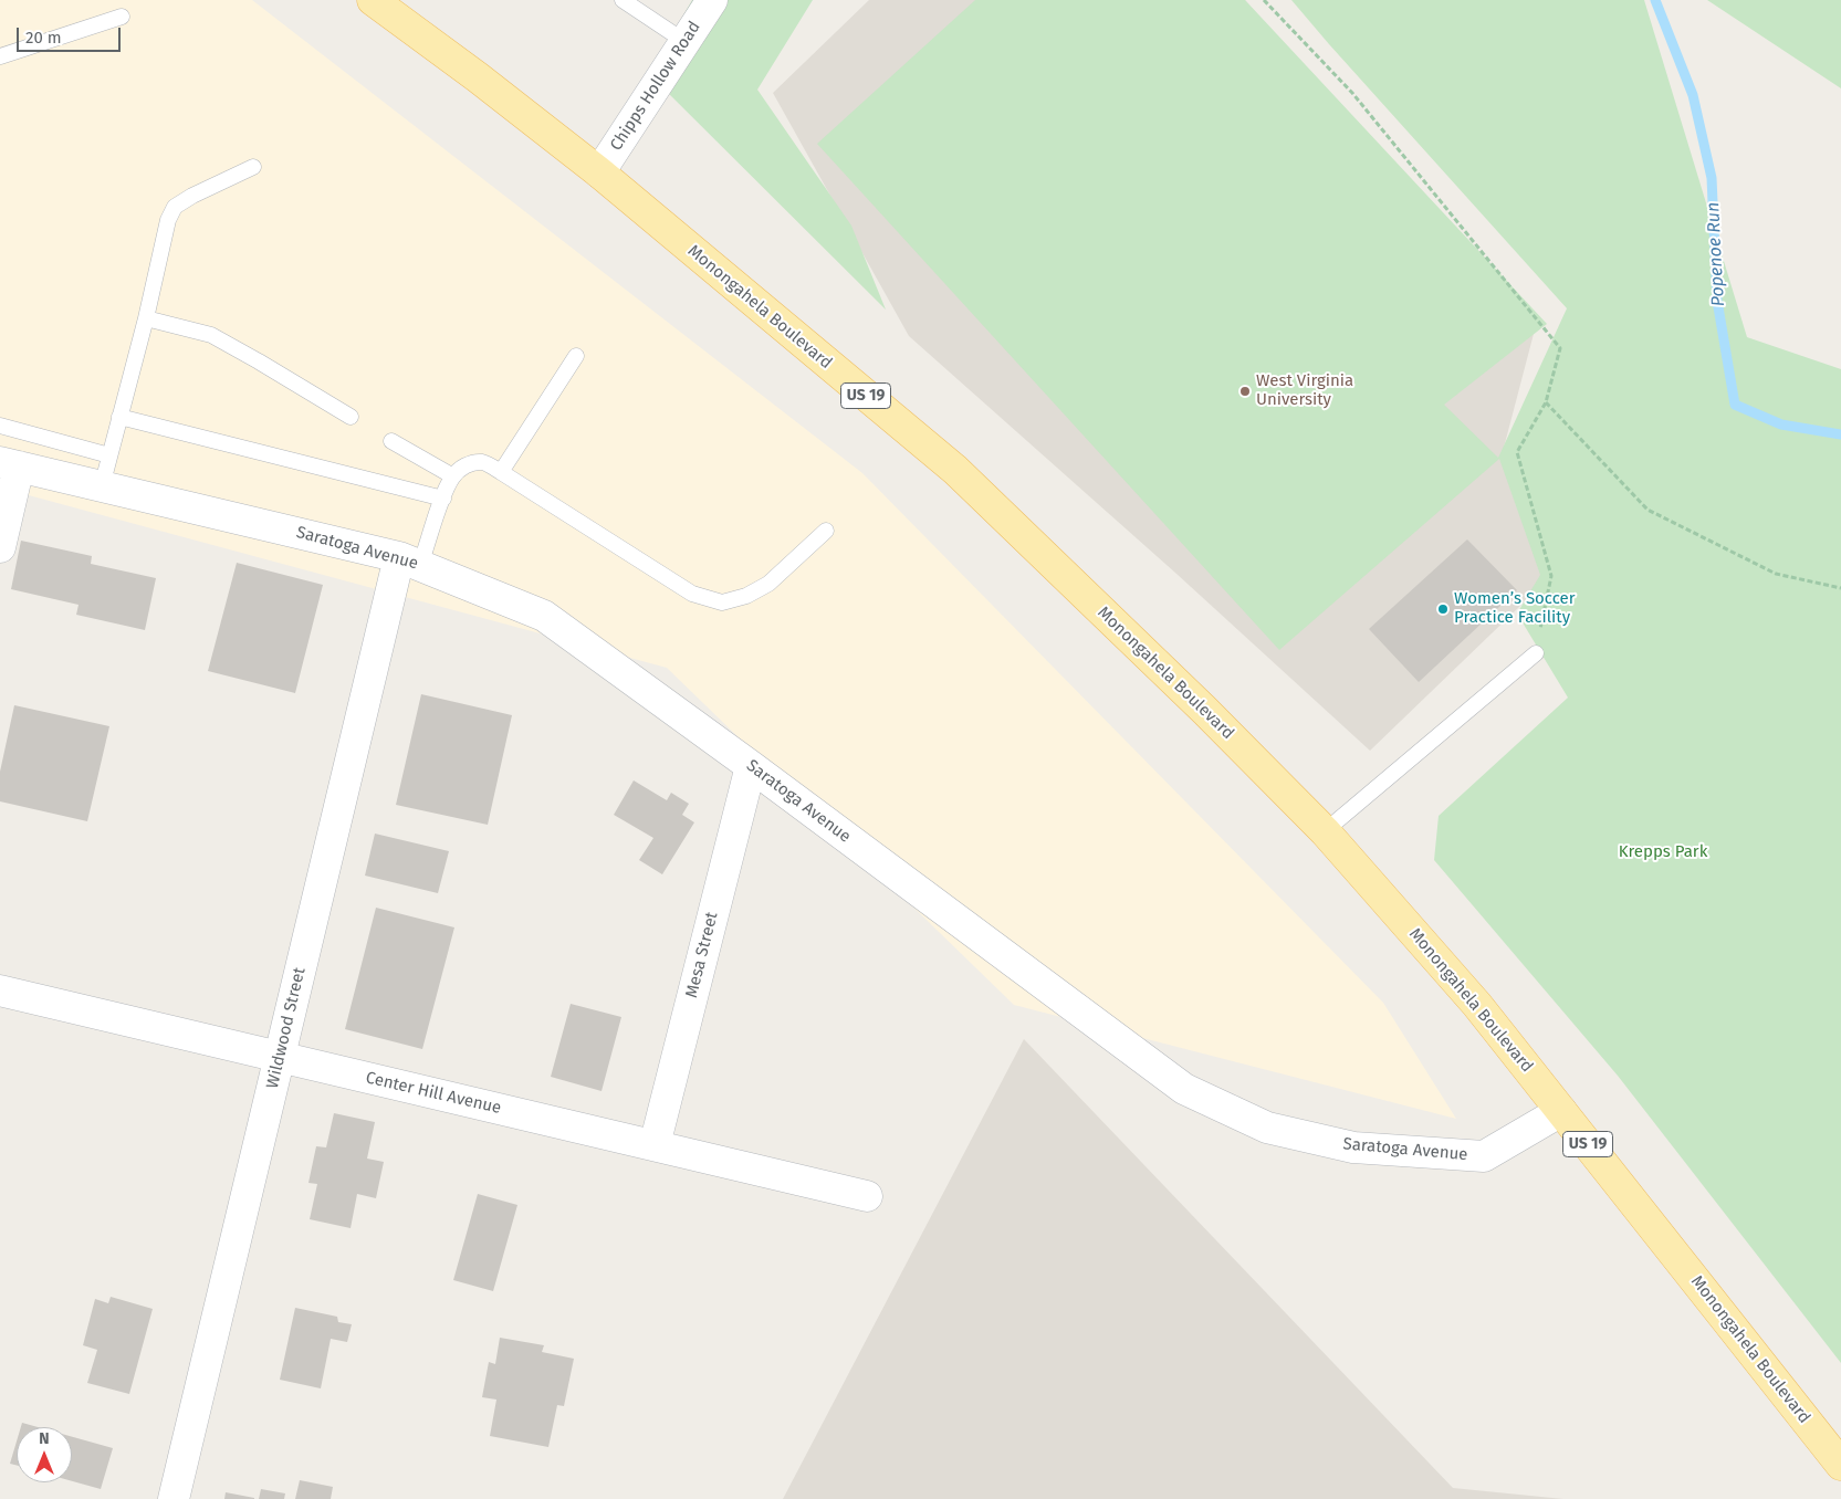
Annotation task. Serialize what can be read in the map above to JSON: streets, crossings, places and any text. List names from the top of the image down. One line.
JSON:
{"streets":{"main road":["Monongahela Boulevard","US 19"],"street":["Chipps Hollow Road","Saratoga Avenue","Mesa Street","Wildwood Street","Center Hill Avenue"]},"crossings":[["Chipps Hollow Road","Monongahela Boulevard"],["Monongahela Boulevard","Saratoga Avenue"],["Saratoga Avenue","Mesa Street"],["Saratoga Avenue","Wildwood Street"],["Mesa Street","Center Hill Avenue"],["Wildwood Street","Center Hill Avenue"]],"water":["Popenoe Run"],"parks":["Krepps Park"],"places":["West Virginia University","Women’s Soccer Practice Facility"],"scale_bar":"20 m","north":"top"}
